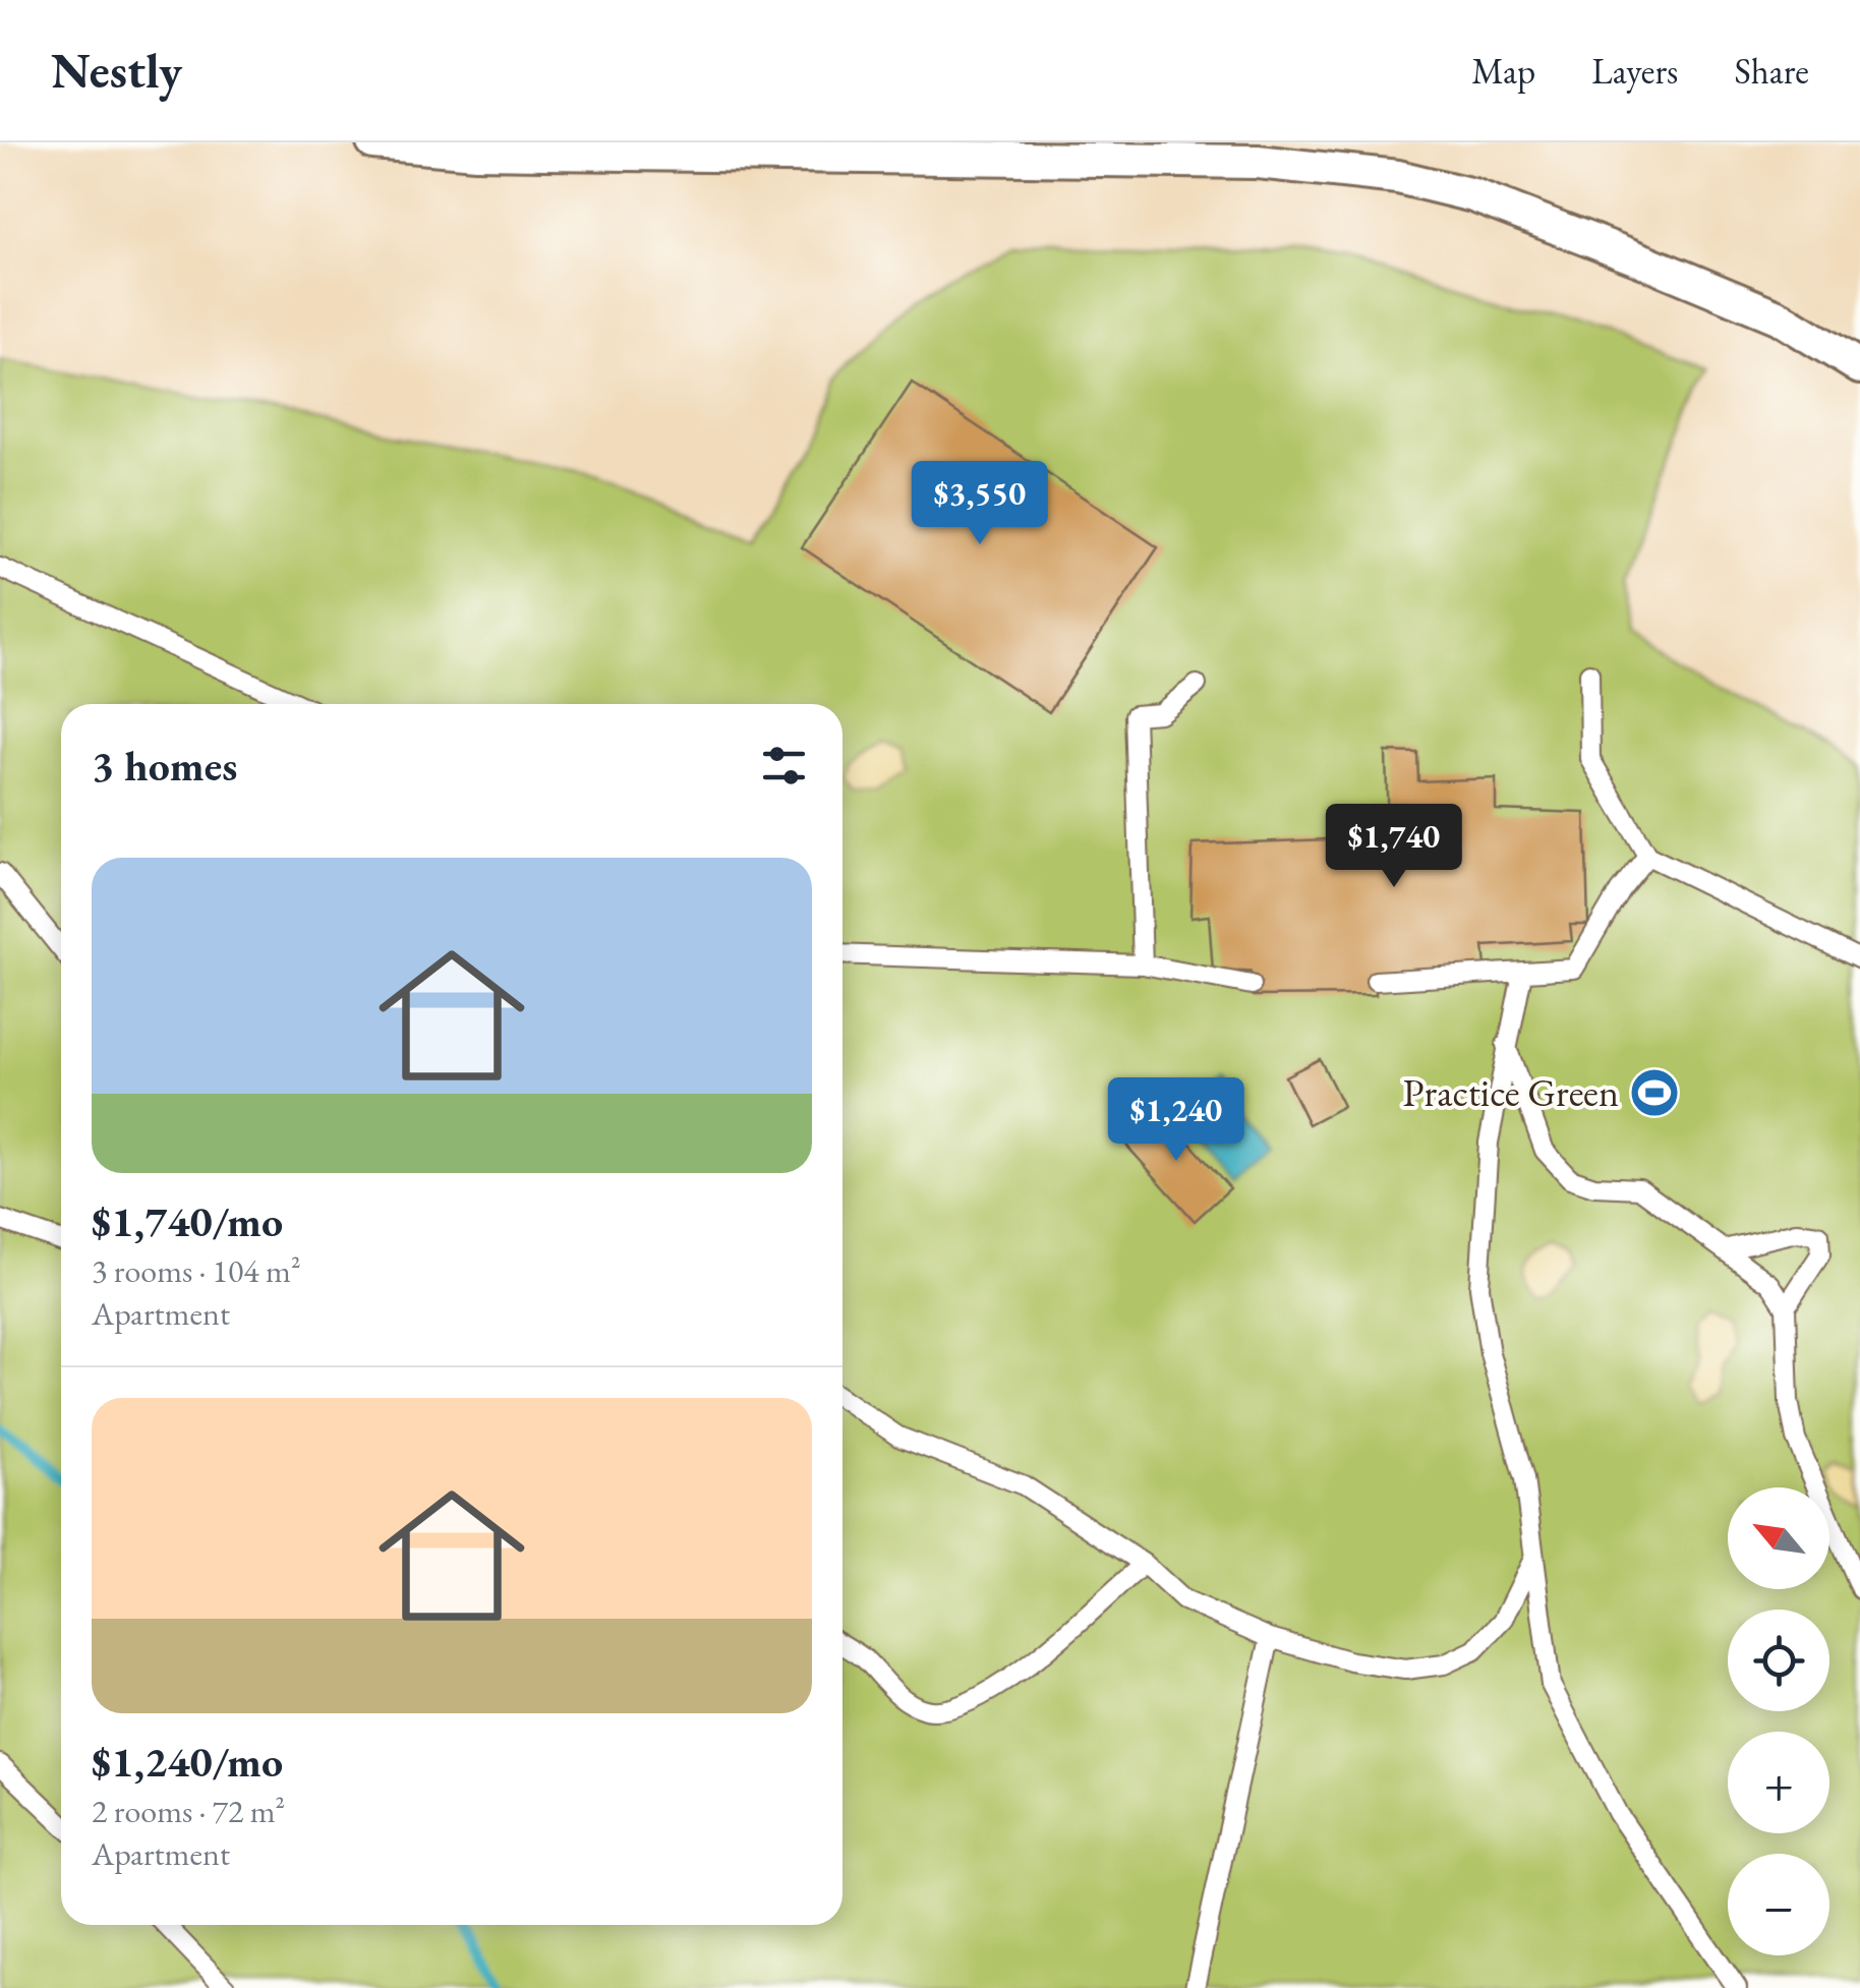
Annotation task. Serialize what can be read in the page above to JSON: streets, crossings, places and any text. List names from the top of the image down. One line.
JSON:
{"places":{"sports":["Practice Green"]},"north":"top left","page":{"header":"Nestly","nav":["Map","Layers","Share"],"price":["$3,550","$1,740","$1,240"],"heading":"3 homes","list":[{"name":"$1,740/mo","note":"3 rooms · 104 m² · Apartment"},{"name":"$1,240/mo","note":"2 rooms · 72 m² · Apartment"}],"map_buttons":["+","−"]}}
